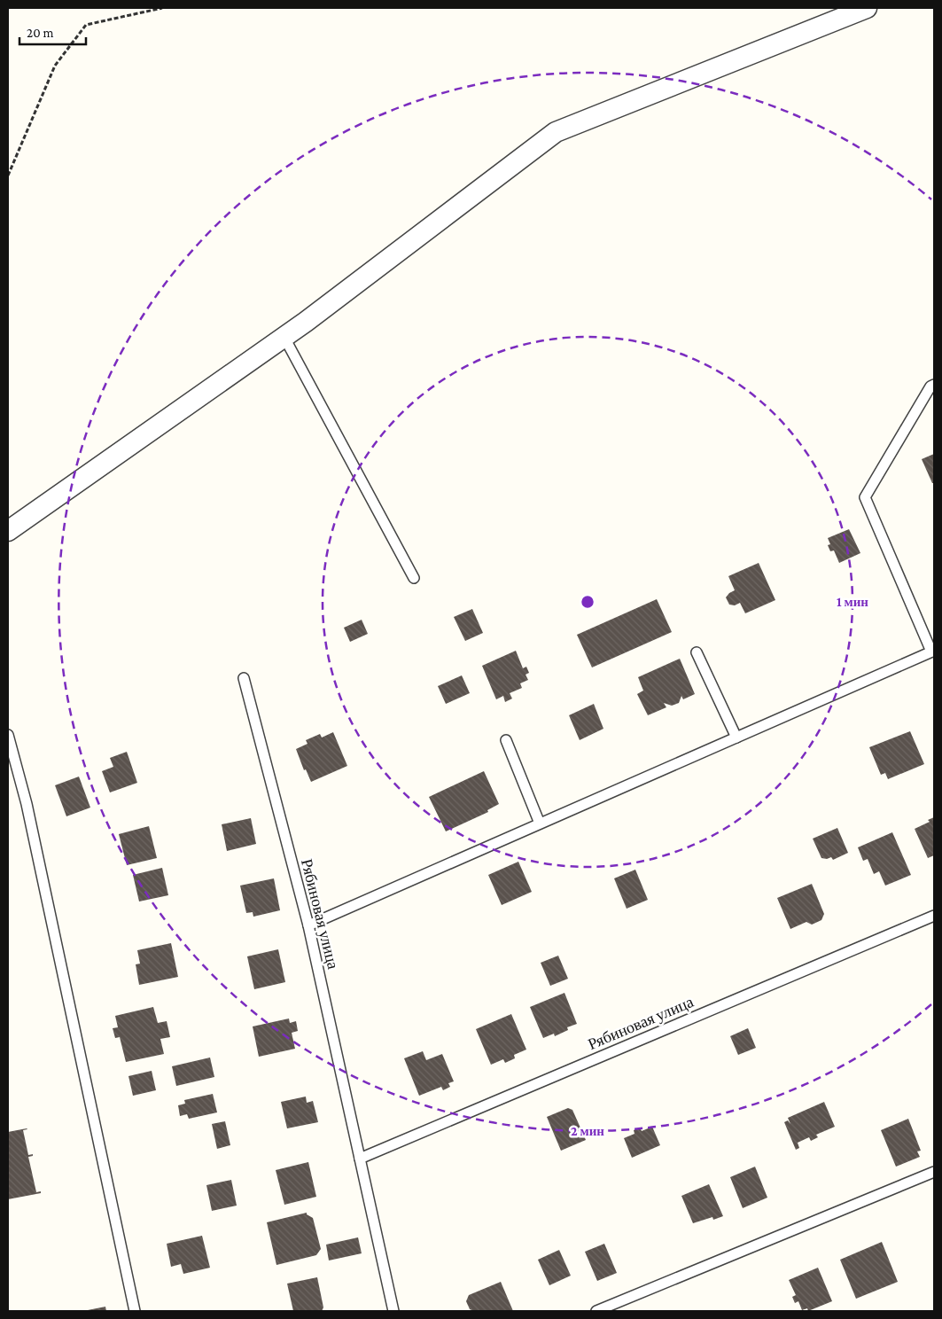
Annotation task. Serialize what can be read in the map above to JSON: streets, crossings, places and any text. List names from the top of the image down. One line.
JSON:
{"streets":{"lane":["Рябиновая улица"]},"scale_bar":"20 m","rings":["1 мин","2 мин"]}
